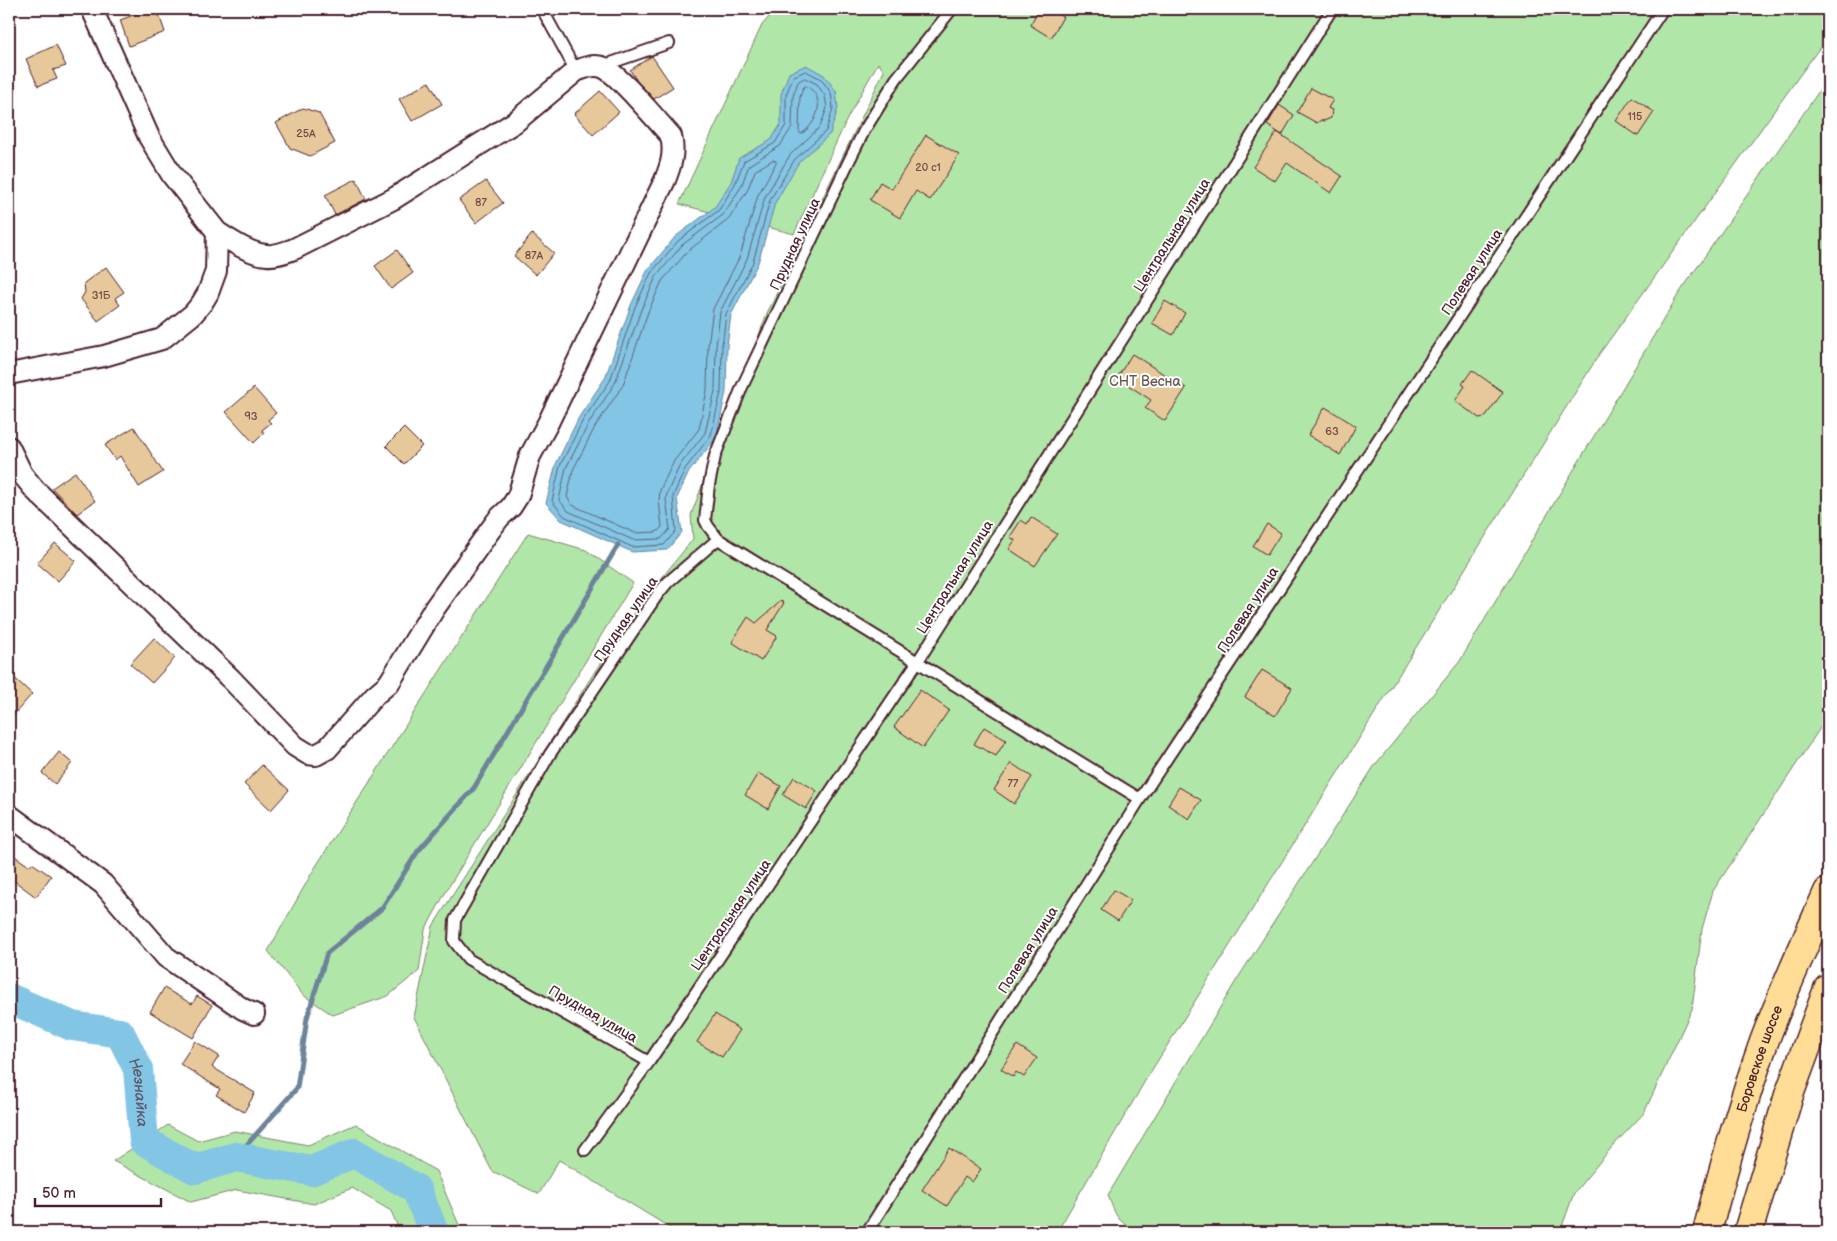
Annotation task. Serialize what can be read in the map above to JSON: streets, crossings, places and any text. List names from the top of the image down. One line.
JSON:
{"streets":{"main road":["Боровское шоссе"],"lane":["Центральная улица","Прудная улица","Полевая улица"]},"crossings":[["Центральная улица","Прудная улица"]],"water":["Незнайка"],"parks":["СНТ Весна"],"house_numbers":["115","25А","20 с1","87","87А","31Б","93","63","77"],"scale_bar":"50 m"}
